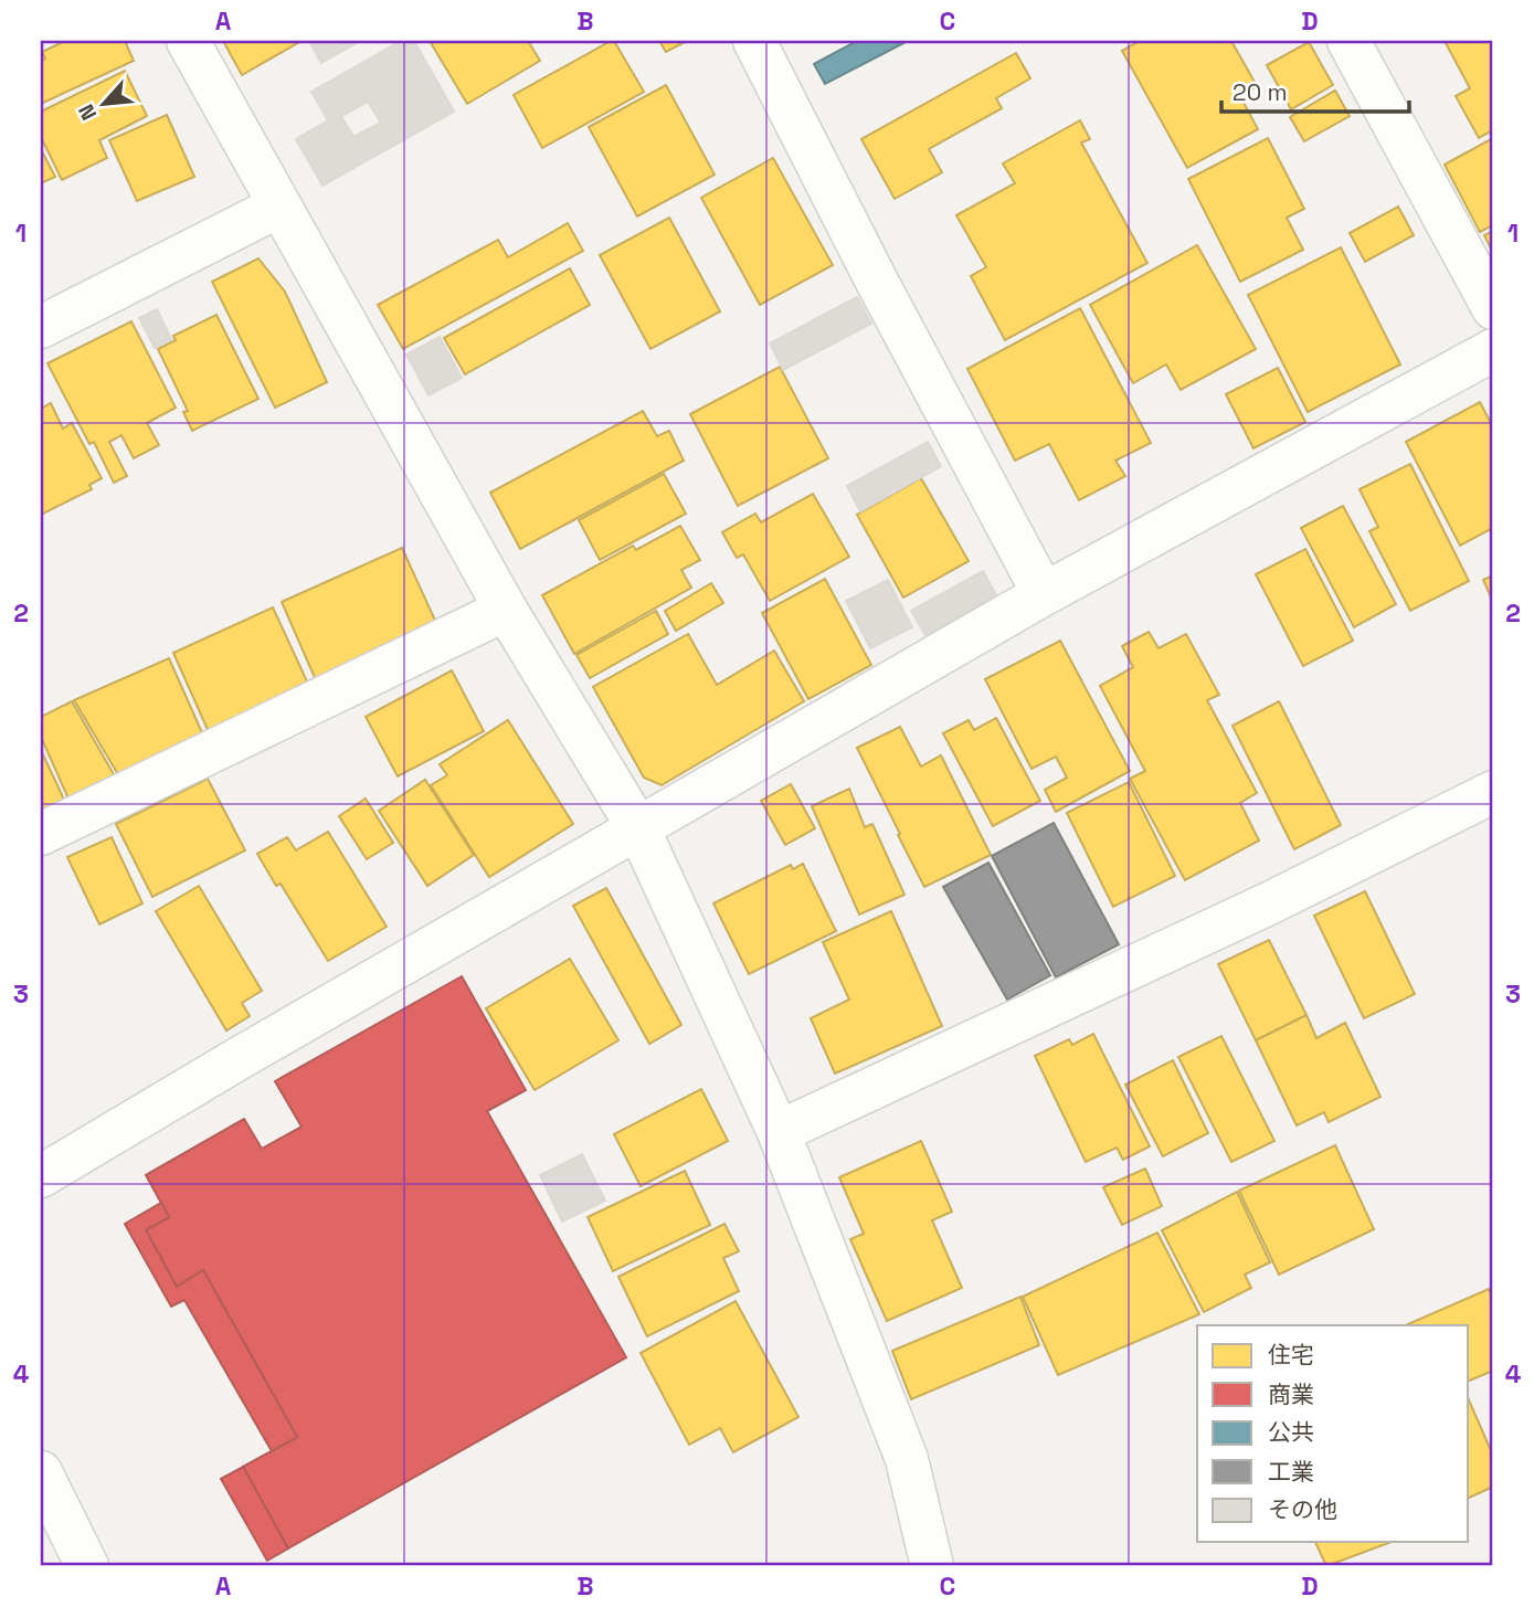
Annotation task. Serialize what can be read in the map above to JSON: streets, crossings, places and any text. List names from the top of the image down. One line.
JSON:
{"legend":["住宅","商業","公共","工業","その他"],"scale_bar":"20 m","north":"bottom left","grid":{"columns":["A","B","C","D"],"rows":["1","2","3","4"]}}
